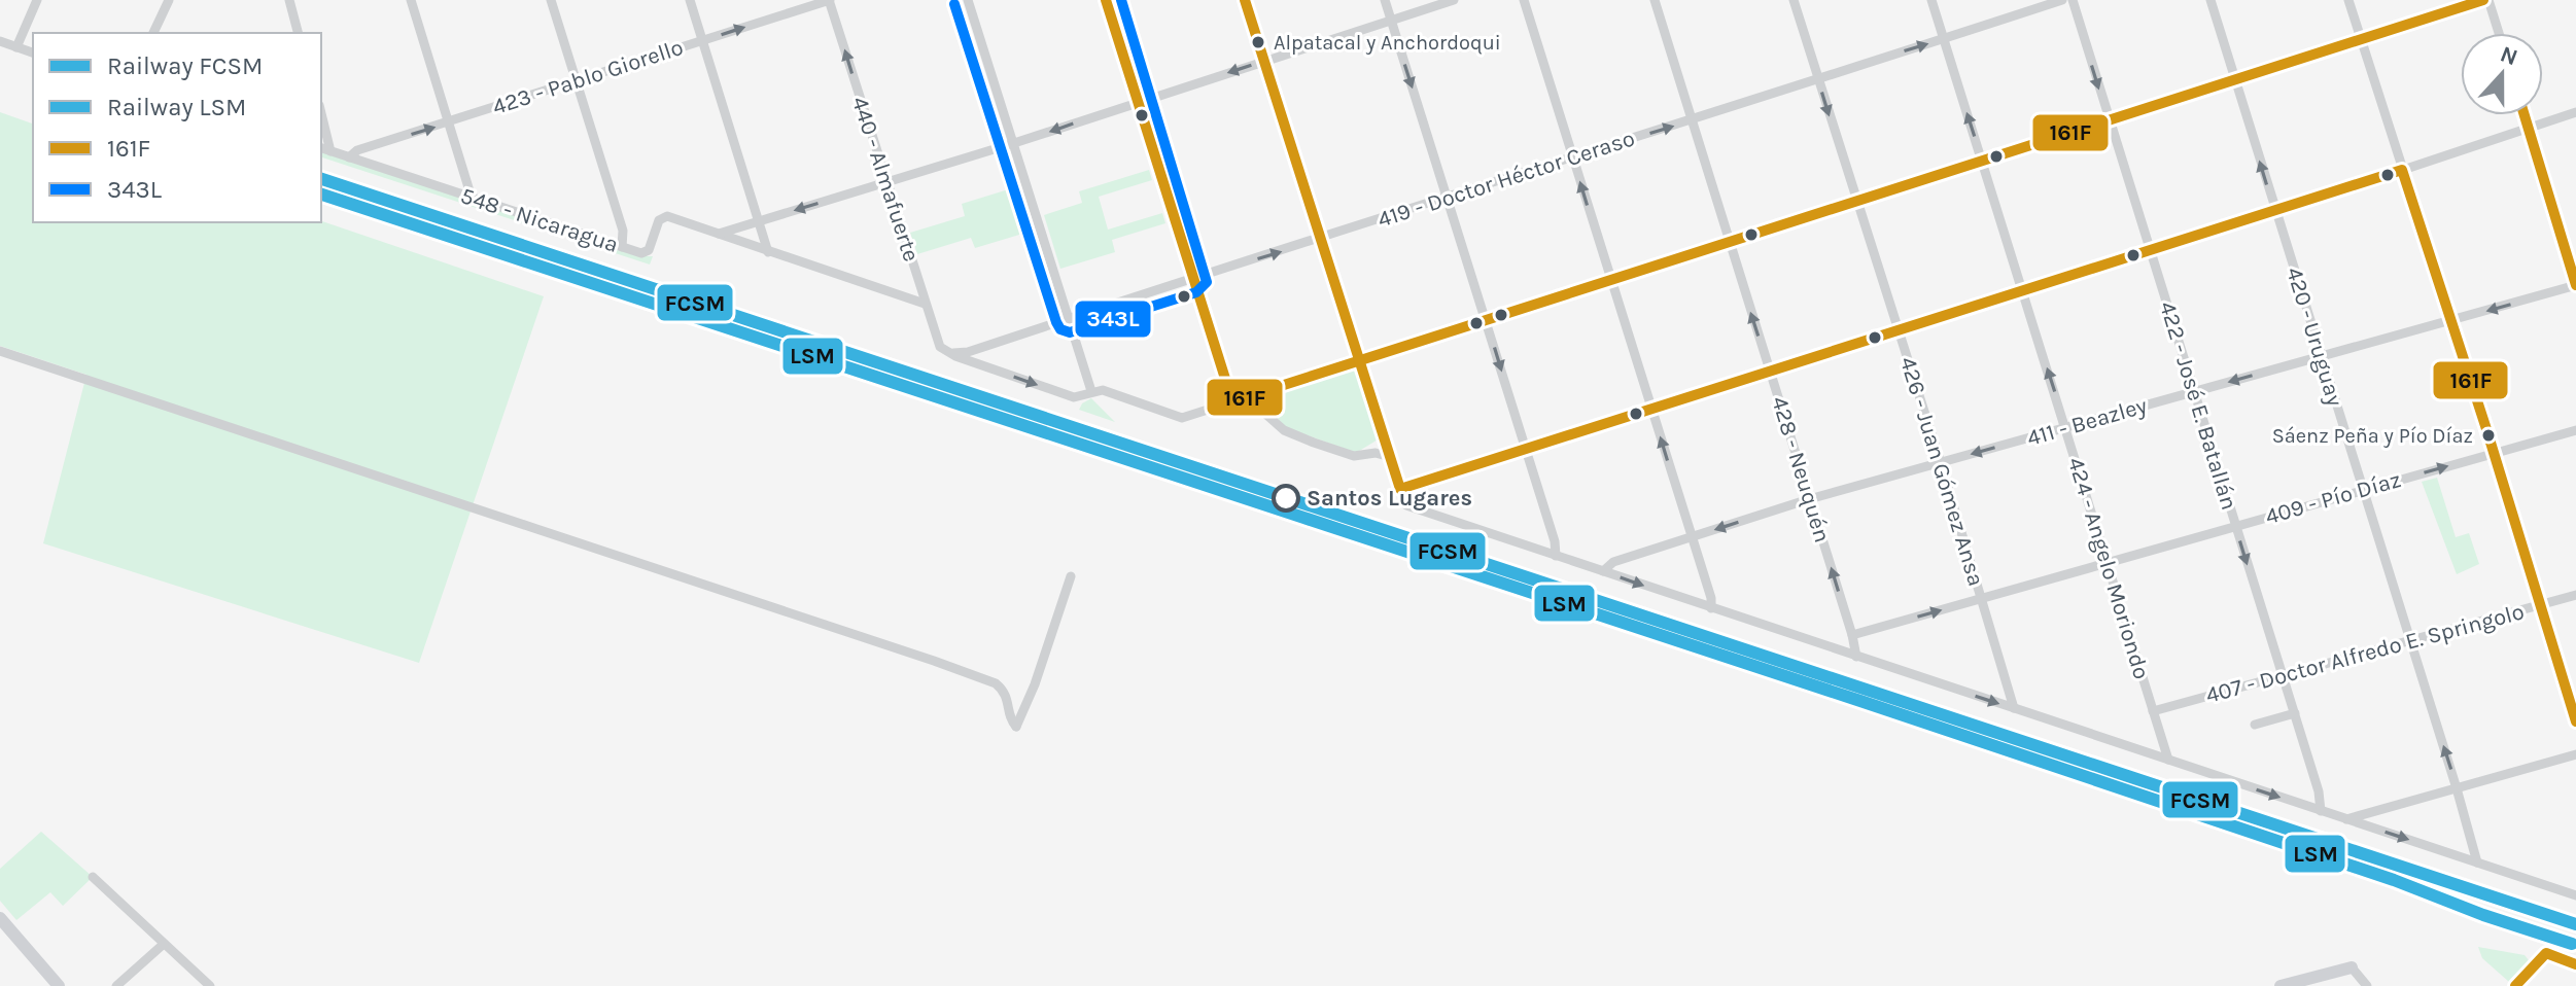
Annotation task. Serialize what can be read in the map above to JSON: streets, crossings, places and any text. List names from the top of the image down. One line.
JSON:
{"streets":{"street":["423 - Pablo Giorello","440 - Almafuerte","419 - Doctor Héctor Ceraso","548 - Nicaragua","420 - Uruguay","422 - José E. Batallán","411 - Beazley","428 - Neuquén","426 - Juan Gómez Ansa","409 - Pío Díaz","424 - Angelo Moriondo","407 - Doctor Alfredo E. Springolo"]},"crossings":[["423 - Pablo Giorello","440 - Almafuerte"],["423 - Pablo Giorello","548 - Nicaragua"],["440 - Almafuerte","419 - Doctor Héctor Ceraso"],["440 - Almafuerte","548 - Nicaragua"],["419 - Doctor Héctor Ceraso","428 - Neuquén"],["419 - Doctor Héctor Ceraso","426 - Juan Gómez Ansa"],["419 - Doctor Héctor Ceraso","424 - Angelo Moriondo"],["420 - Uruguay","411 - Beazley"],["420 - Uruguay","409 - Pío Díaz"],["420 - Uruguay","407 - Doctor Alfredo E. Springolo"],["422 - José E. Batallán","411 - Beazley"],["422 - José E. Batallán","409 - Pío Díaz"],["422 - José E. Batallán","407 - Doctor Alfredo E. Springolo"],["411 - Beazley","428 - Neuquén"],["411 - Beazley","426 - Juan Gómez Ansa"],["411 - Beazley","424 - Angelo Moriondo"],["428 - Neuquén","409 - Pío Díaz"],["426 - Juan Gómez Ansa","409 - Pío Díaz"],["409 - Pío Díaz","424 - Angelo Moriondo"],["424 - Angelo Moriondo","407 - Doctor Alfredo E. Springolo"]],"one_way":["423 - Pablo Giorello","440 - Almafuerte","411 - Beazley","428 - Neuquén","409 - Pío Díaz"],"places":["Alpatacal y Anchordoqui","Sáenz Peña y Pío Díaz","Santos Lugares"],"lines":["transit line 161F","transit line 343L","rail line FCSM","rail line LSM"],"legend":["Railway FCSM","Railway LSM","161F","343L"],"north":"top"}
